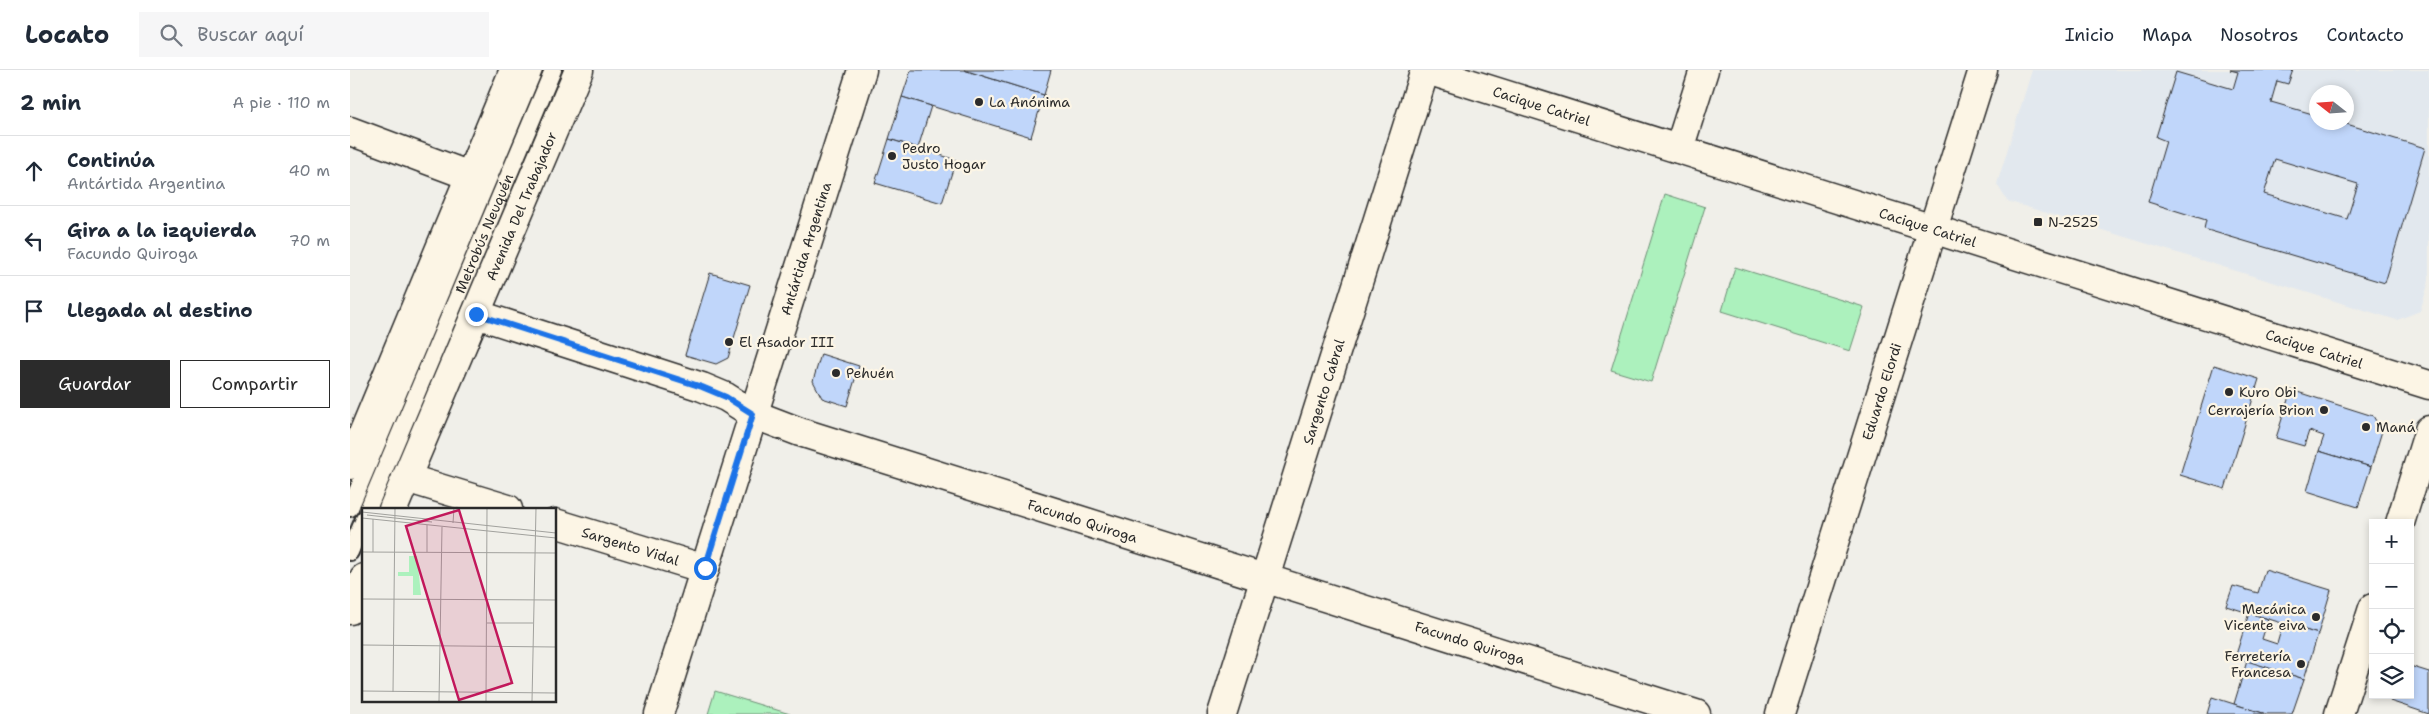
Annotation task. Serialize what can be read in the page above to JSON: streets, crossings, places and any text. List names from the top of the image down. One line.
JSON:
{"streets":{"street":["Cacique Catriel","Avenida Del Trabajador","Antártida Argentina","Sargento Cabral","Eduardo Elordi","Facundo Quiroga","Sargento Vidal"],"lane":["Metrobús Neuquén"]},"crossings":[["Cacique Catriel","Sargento Cabral"],["Cacique Catriel","Eduardo Elordi"],["Avenida Del Trabajador","Facundo Quiroga"],["Antártida Argentina","Facundo Quiroga"],["Antártida Argentina","Sargento Vidal"],["Sargento Cabral","Facundo Quiroga"]],"places":{"other":["La Anónima","Pedro Justo Hogar","El Asador III","Pehuén","Kuro Obi","Cerrajería Brion","Maná","Mecánica Vicente eiva","Ferretería Francesa"],"transit":["N-2525"]},"north":"left","page":{"header":"Locato","search":"Buscar aquí","nav":["Inicio","Mapa","Nosotros","Contacto"],"heading":["2 min","A pie · 110 m"],"list":[["Continúa","Antártida Argentina","40 m"],["Gira a la izquierda","Facundo Quiroga","70 m"],"Llegada al destino"],"buttons":["Guardar","Compartir"],"map_buttons":["+","−"]}}
